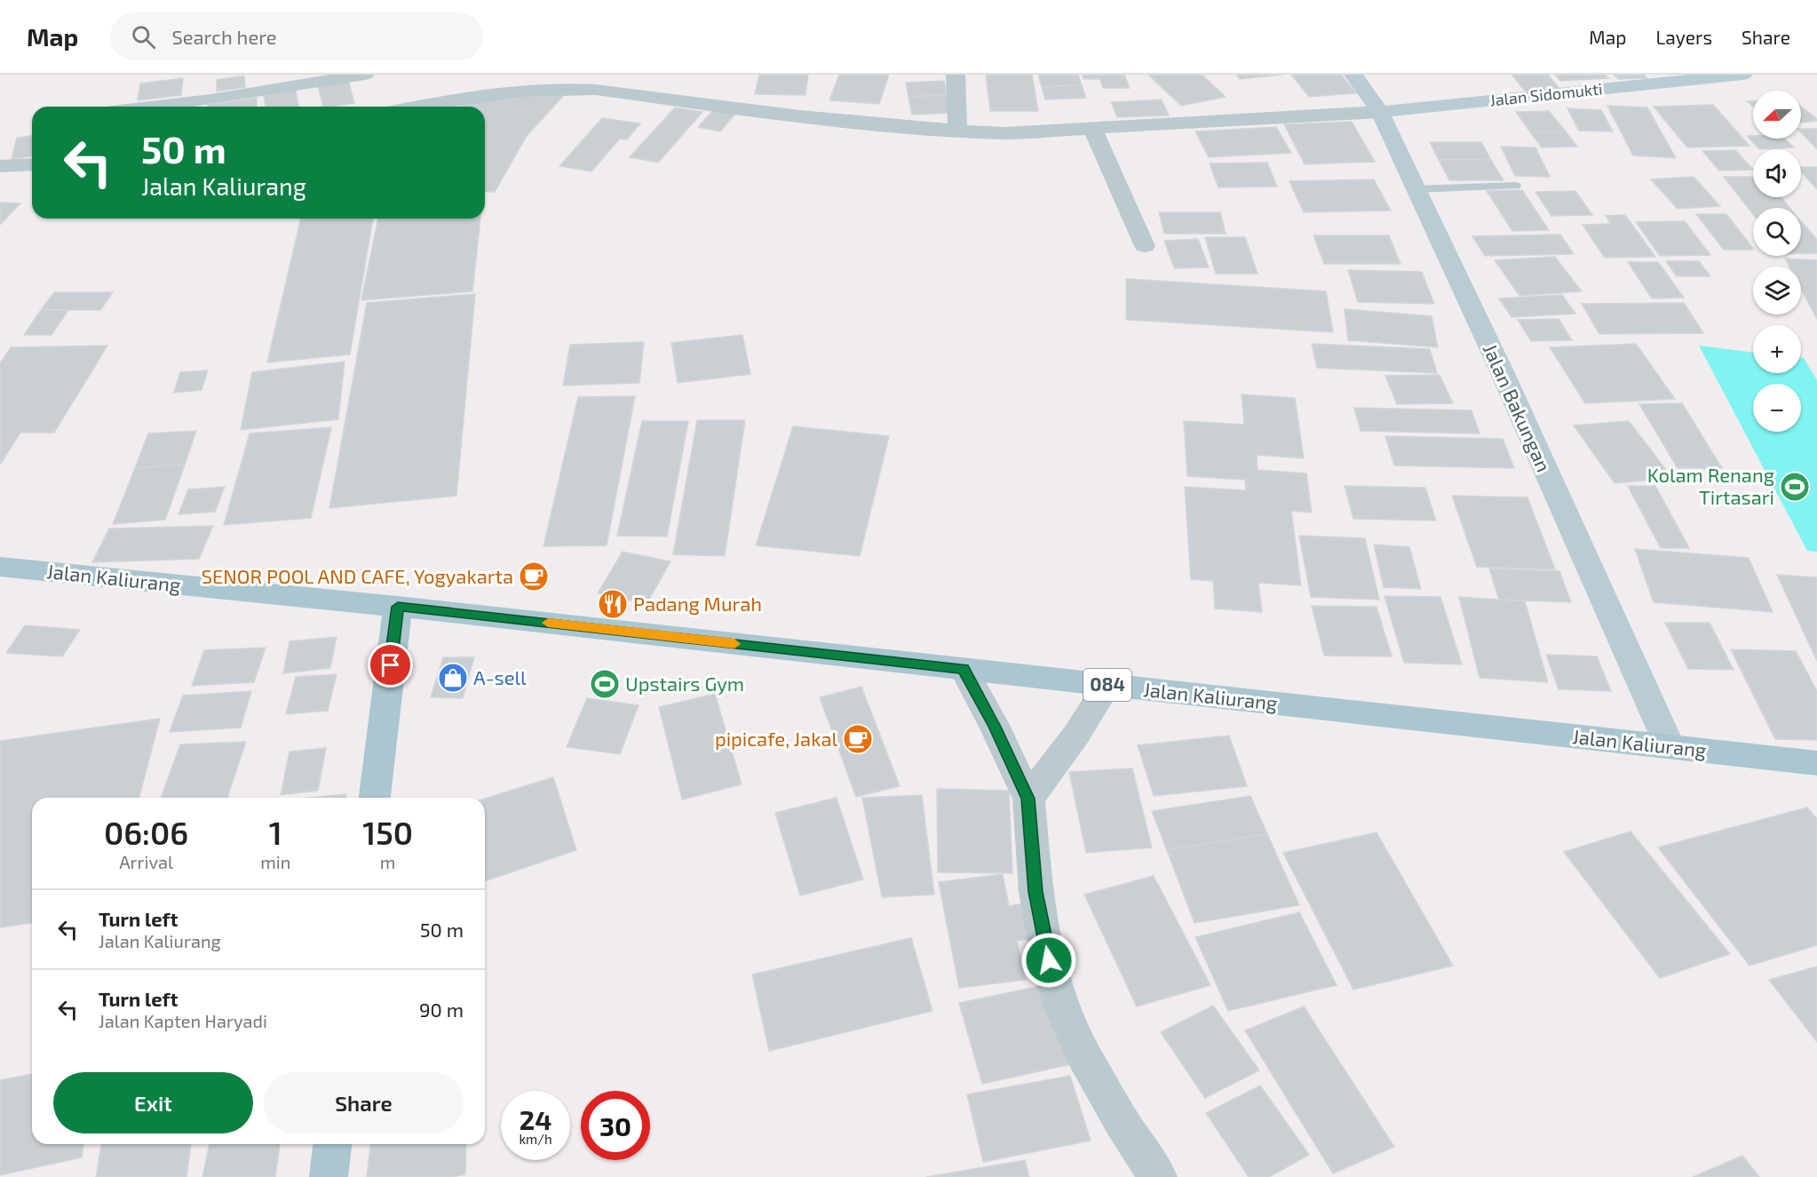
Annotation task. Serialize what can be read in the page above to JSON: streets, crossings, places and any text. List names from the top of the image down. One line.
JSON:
{"streets":{"main road":["Jalan Sidomukti","Jalan Bakungan","Jalan Kaliurang","084"]},"crossings":[["Jalan Sidomukti","Jalan Bakungan"],["Jalan Bakungan","Jalan Kaliurang"]],"places":{"sports":["Kolam Renang Tirtasari","Upstairs Gym"],"cafe":["SENOR POOL AND CAFE, Yogyakarta","pipicafe, Jakal"],"restaurant":["Padang Murah"],"shop":["A-sell"]},"north":"left","page":{"header":"Map","search":"Search here","nav":["Map","Layers","Share"],"map_buttons":["+","−"],"turn":["50 m","Jalan Kaliurang"],"eta":["06:06","Arrival","1","min","150","m"],"list":[{"name":"Turn left","note":"Jalan Kaliurang","value":"50 m"},{"name":"Turn left","note":"Jalan Kapten Haryadi","value":"90 m"}],"buttons":["Exit","Share"],"speed":"24 km/h","limit":"30"}}
